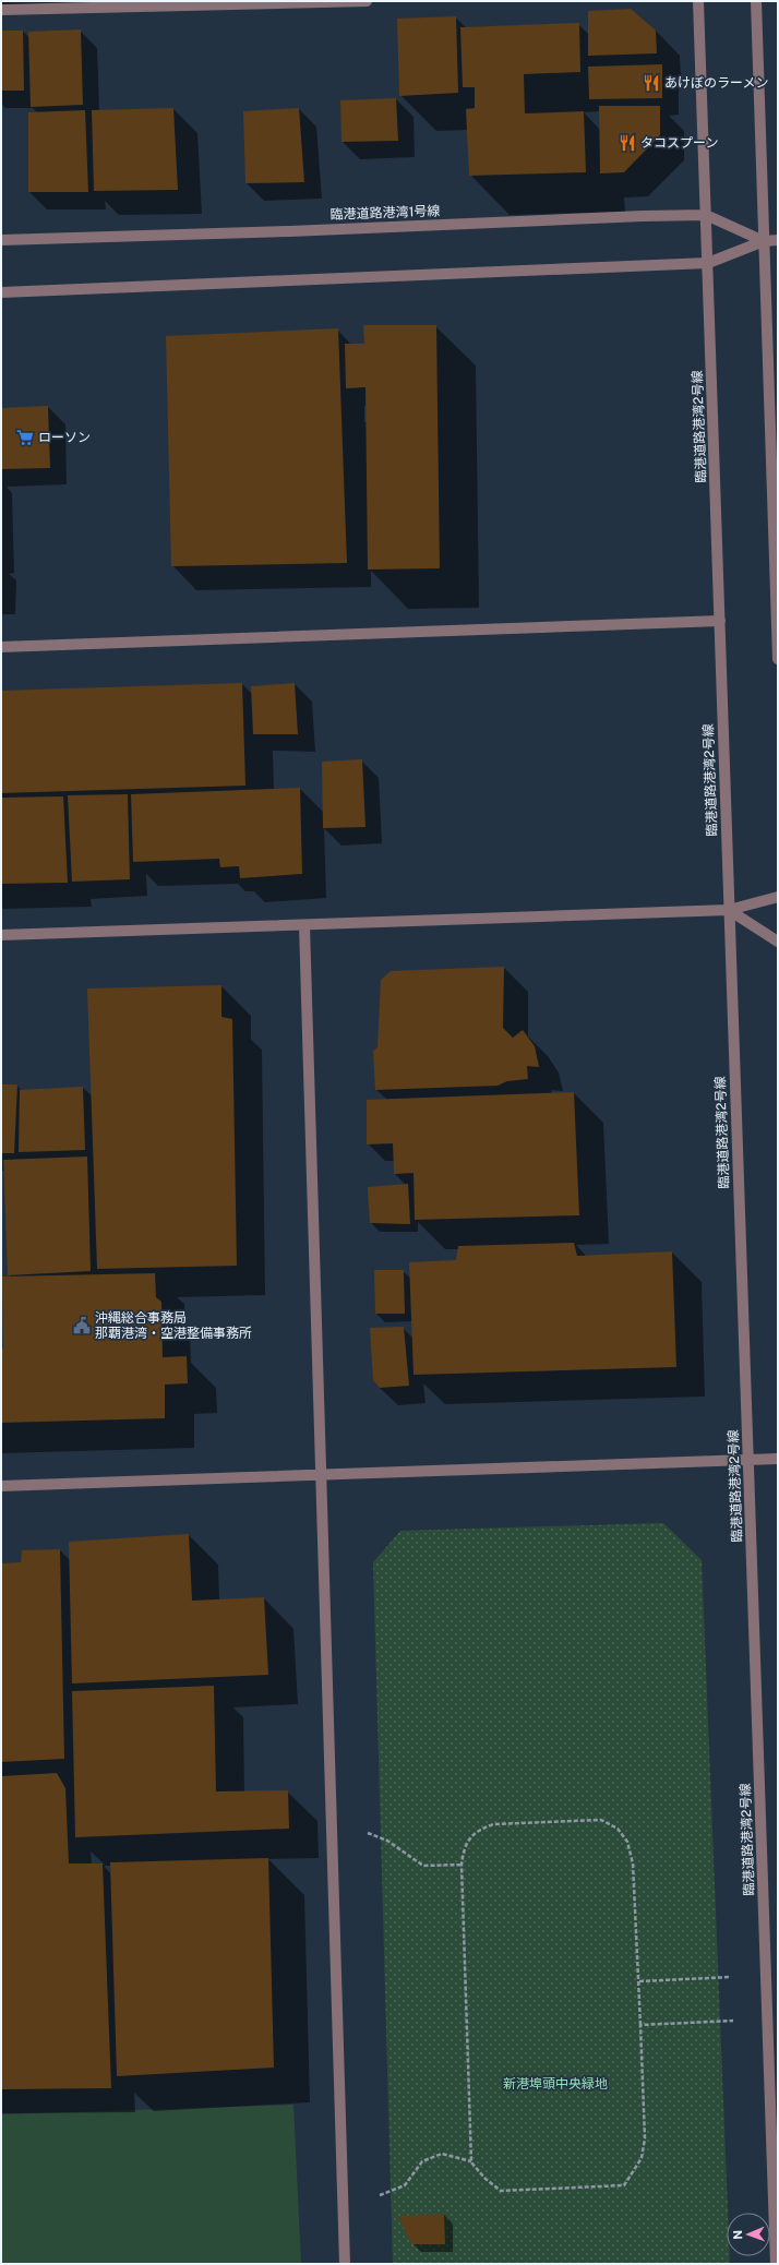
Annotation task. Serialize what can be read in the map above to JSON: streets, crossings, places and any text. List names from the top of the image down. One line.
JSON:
{"streets":{"street":["臨港道路港湾1号線","臨港道路港湾2号線"]},"crossings":[["臨港道路港湾1号線","臨港道路港湾2号線"]],"parks":["新港埠頭中央緑地"],"places":{"restaurant":["あけぼのラーメン","タコスプーン"],"supermarket":["ローソン"],"public building":["沖縄総合事務局 那覇港湾・空港整備事務所"]},"north":"left"}
